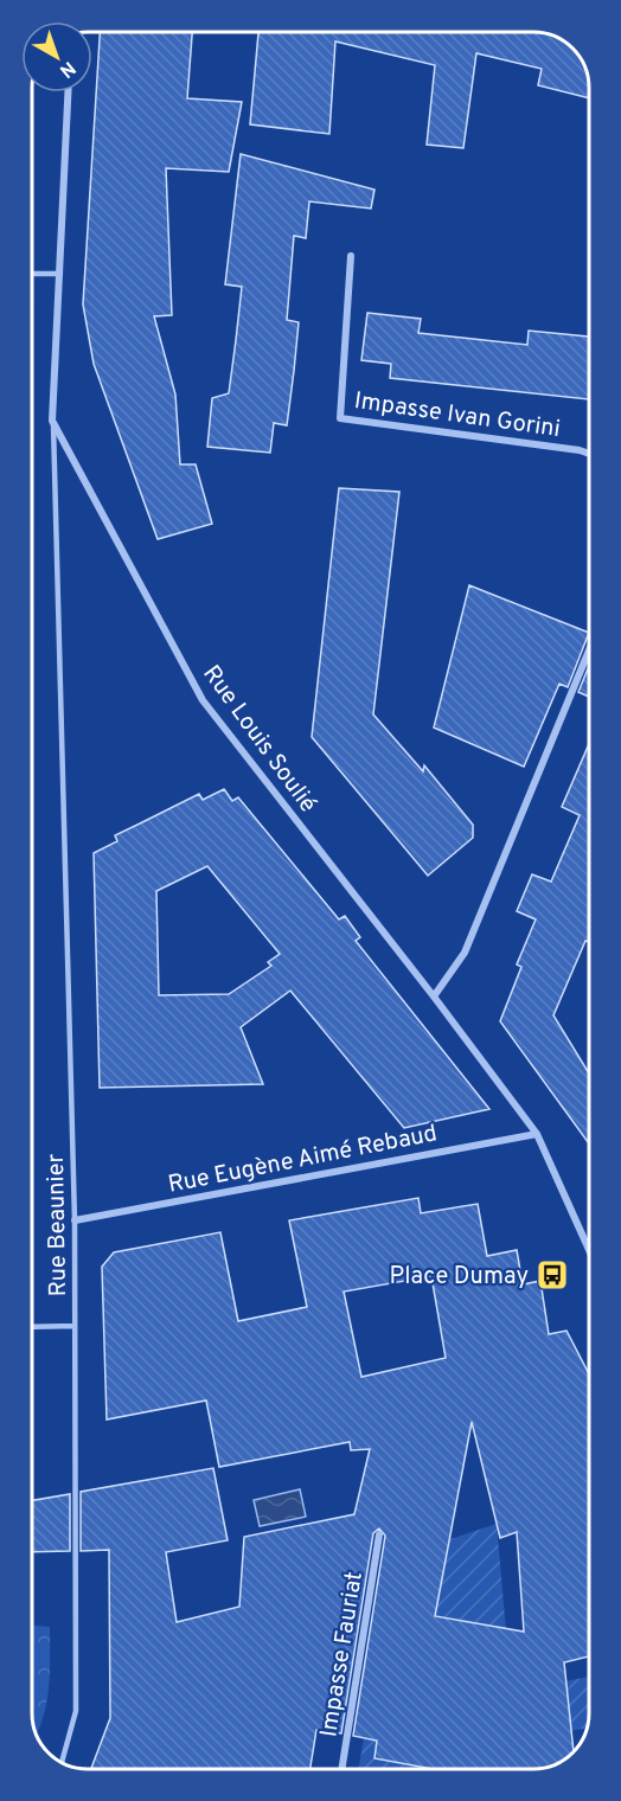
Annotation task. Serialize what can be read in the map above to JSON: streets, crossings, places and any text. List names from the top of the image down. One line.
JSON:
{"streets":{"street":["Impasse Ivan Gorini","Rue Louis Soulié","Rue Eugène Aimé Rebaud","Impasse Fauriat"],"lane":["Rue Beaunier"]},"crossings":[["Rue Louis Soulié","Rue Eugène Aimé Rebaud"],["Rue Louis Soulié","Rue Beaunier"],["Rue Eugène Aimé Rebaud","Rue Beaunier"]],"places":{"bus stop":["Place Dumay"]},"north":"bottom right"}
